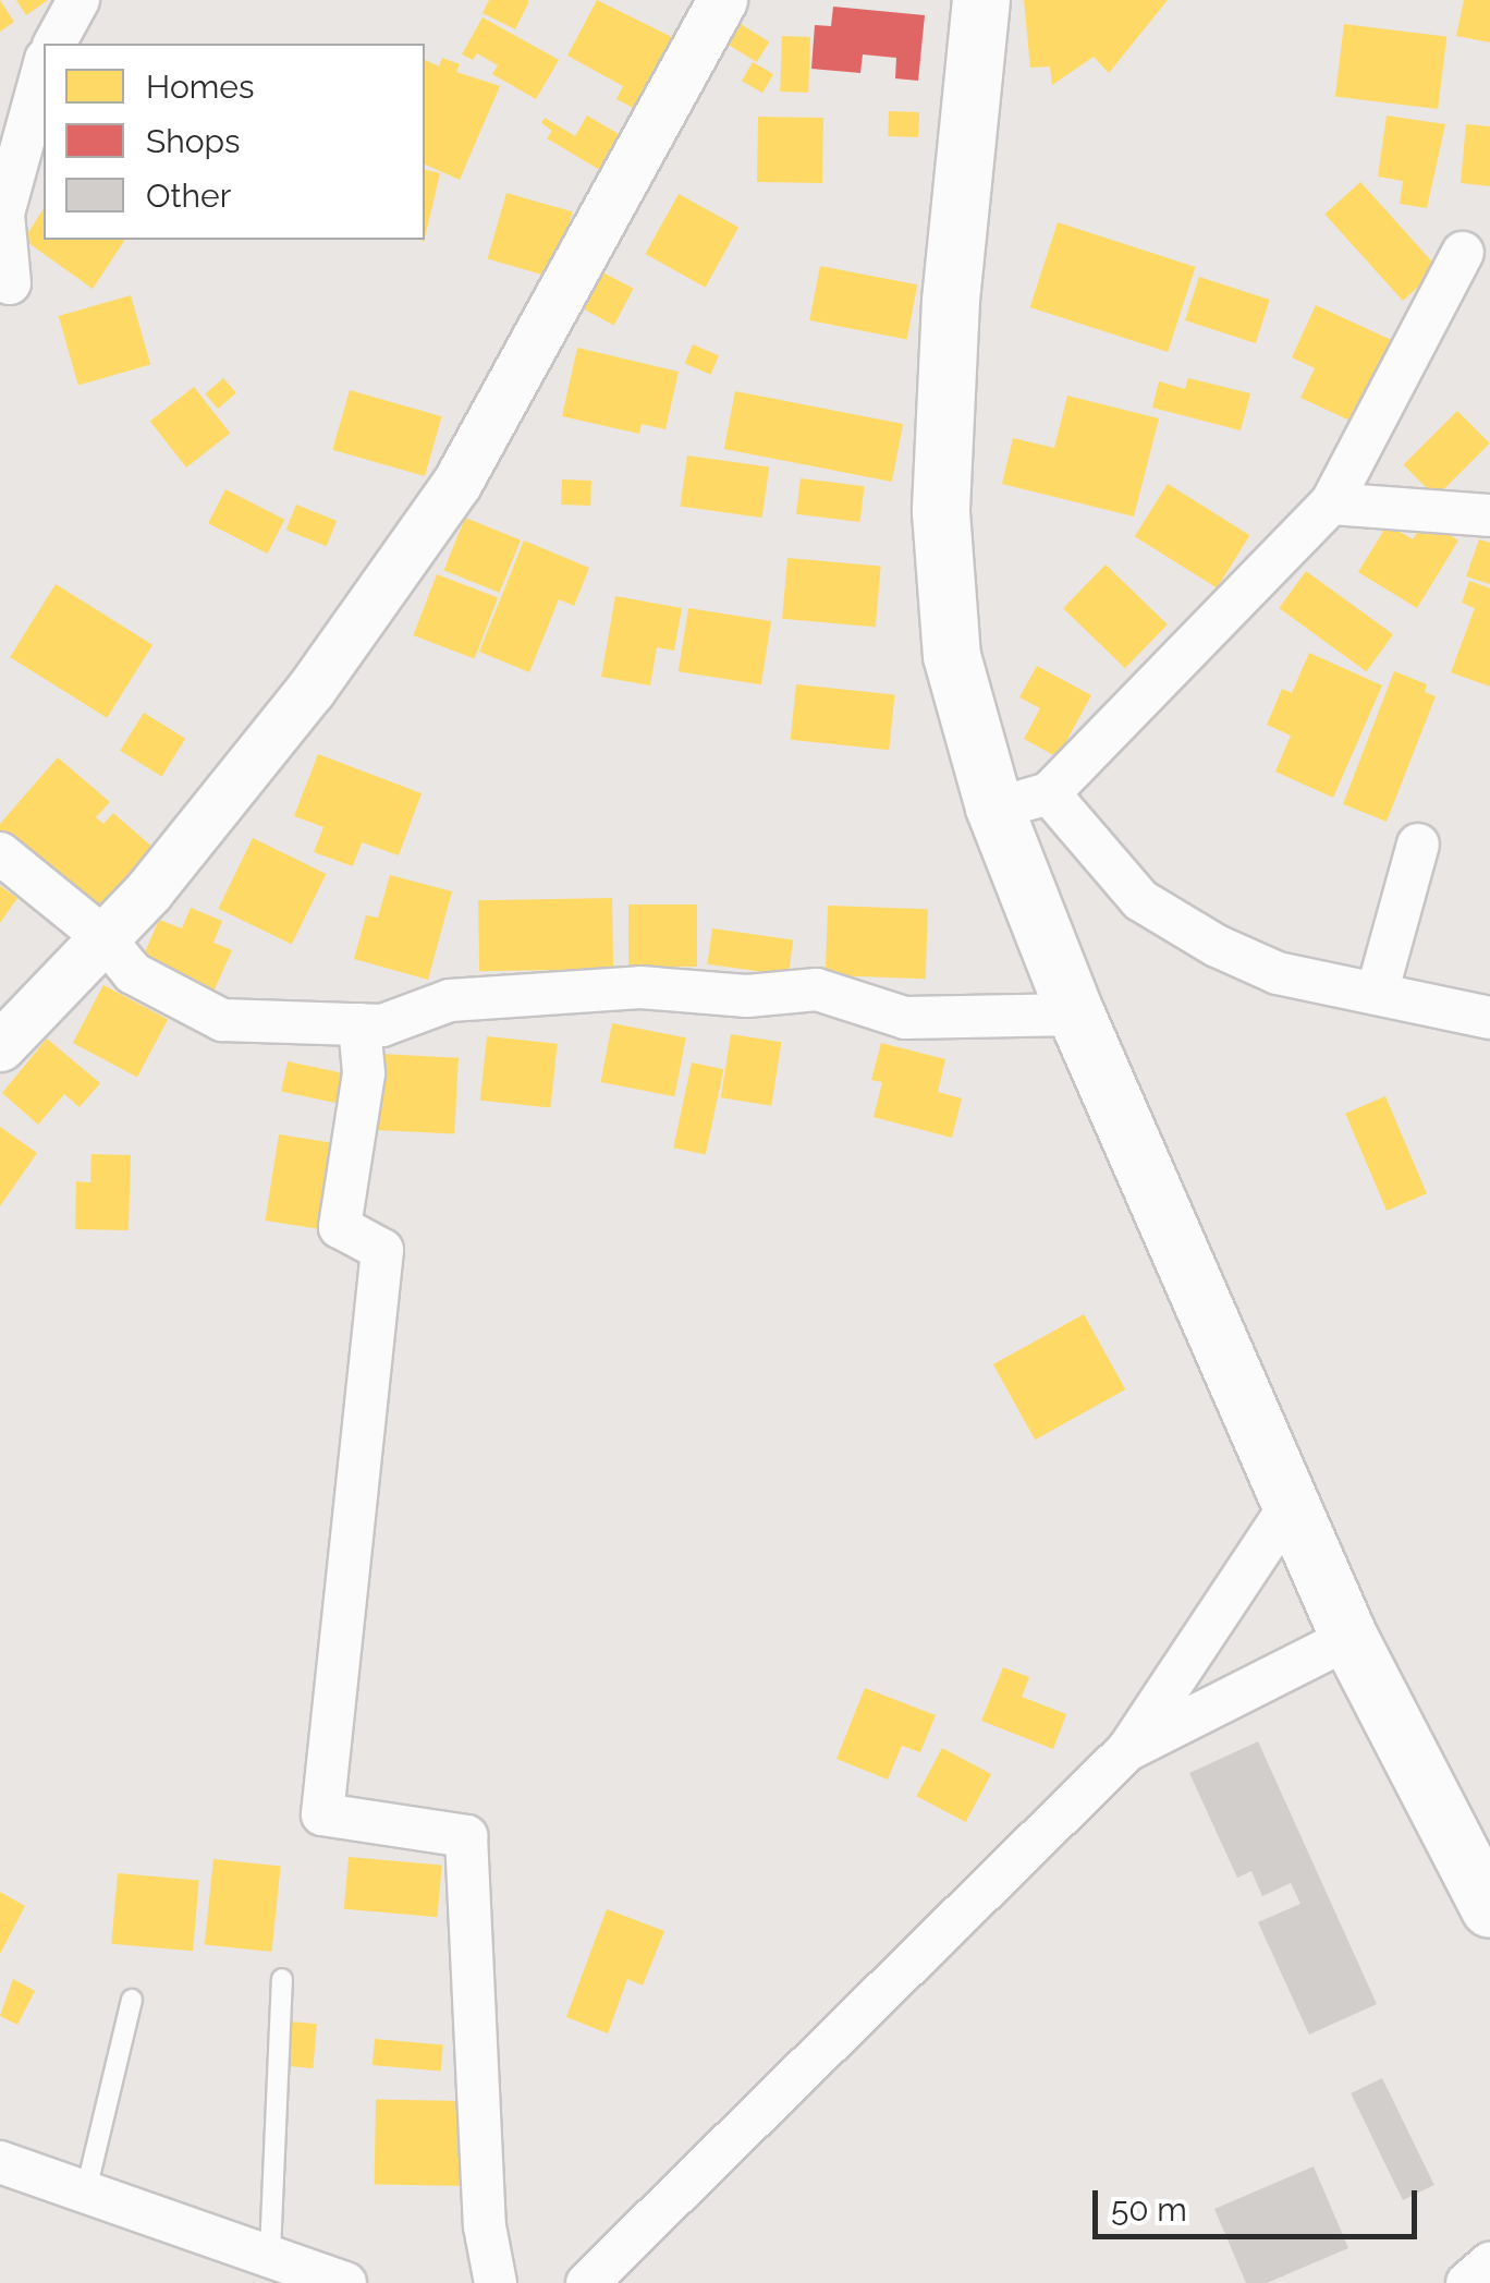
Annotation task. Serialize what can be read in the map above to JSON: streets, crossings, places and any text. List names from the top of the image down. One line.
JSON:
{"legend":["Homes","Shops","Other"],"scale_bar":"50 m"}
